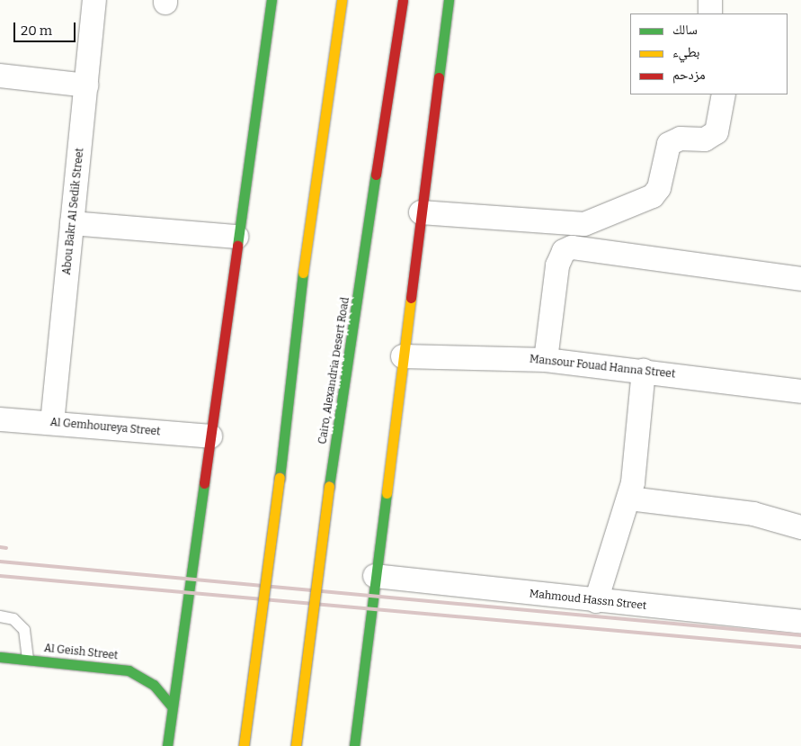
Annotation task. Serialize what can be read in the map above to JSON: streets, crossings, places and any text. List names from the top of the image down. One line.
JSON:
{"streets":{"main road":["Cairo, Alexandria Desert Road","Al Geish Street"],"street":["Abou Bakr Al Sedik Street","Mansour Fouad Hanna Street","Al Gemhoureya Street","Mahmoud Hassn Street"]},"crossings":[["Abou Bakr Al Sedik Street","Al Gemhoureya Street"]],"legend":["سالك","بطيء","مزدحم"],"scale_bar":"20 m"}
